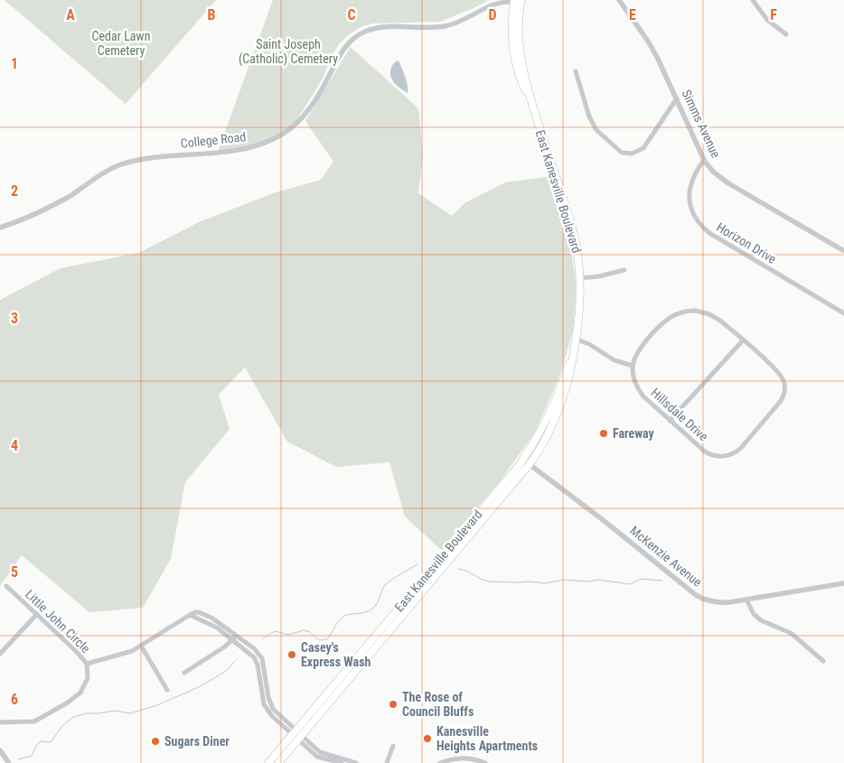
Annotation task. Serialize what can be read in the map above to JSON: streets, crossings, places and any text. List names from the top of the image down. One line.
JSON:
{"streets":{"main road":["East Kanesville Boulevard"],"street":["Simms Avenue","College Road","Horizon Drive","Hillsdale Drive","McKenzie Avenue","Little John Circle"]},"crossings":[["Simms Avenue","Horizon Drive"],["College Road","East Kanesville Boulevard"],["East Kanesville Boulevard","McKenzie Avenue"]],"parks":["Cedar Lawn Cemetery","Saint Joseph (Catholic) Cemetery"],"places":["Fareway","Casey's Express Wash","The Rose of Council Bluffs","Kanesville Heights Apartments","Sugars Diner"],"grid":{"columns":["A","B","C","D","E","F"],"rows":["1","2","3","4","5","6"]}}
